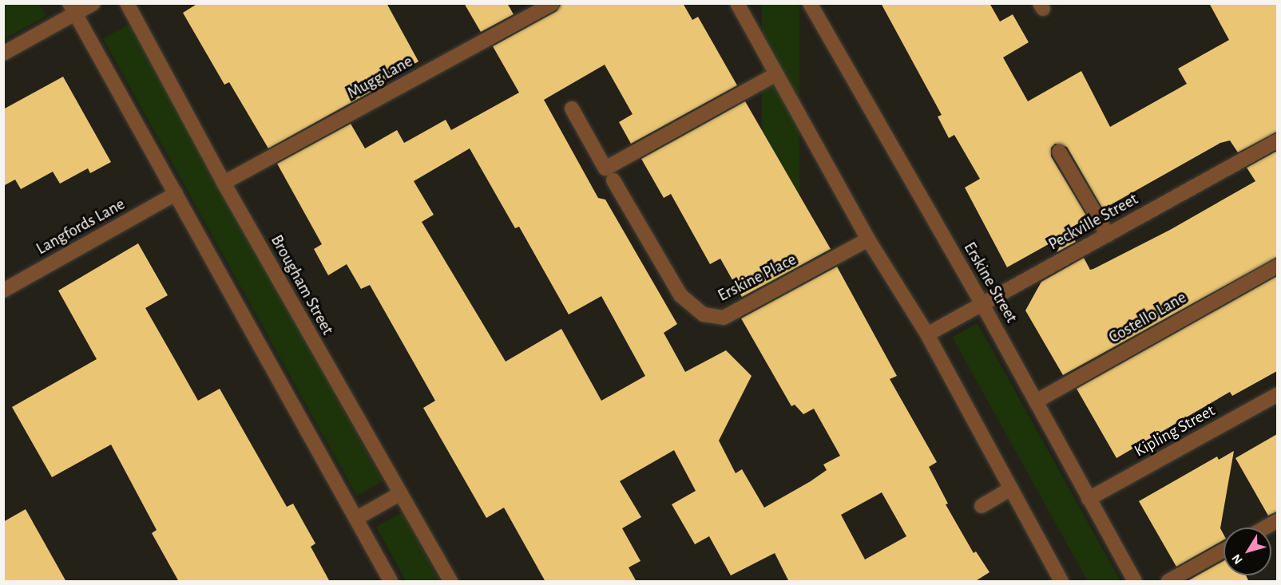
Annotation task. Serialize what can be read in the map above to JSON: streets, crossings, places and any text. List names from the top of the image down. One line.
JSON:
{"streets":{"street":["Mugg Lane","Peckville Street","Langfords Lane","Erskine Place","Erskine Street","Brougham Street","Costello Lane","Kipling Street"]},"crossings":[["Mugg Lane","Brougham Street"],["Peckville Street","Erskine Street"],["Erskine Street","Costello Lane"],["Erskine Street","Kipling Street"]],"north":"bottom left"}
